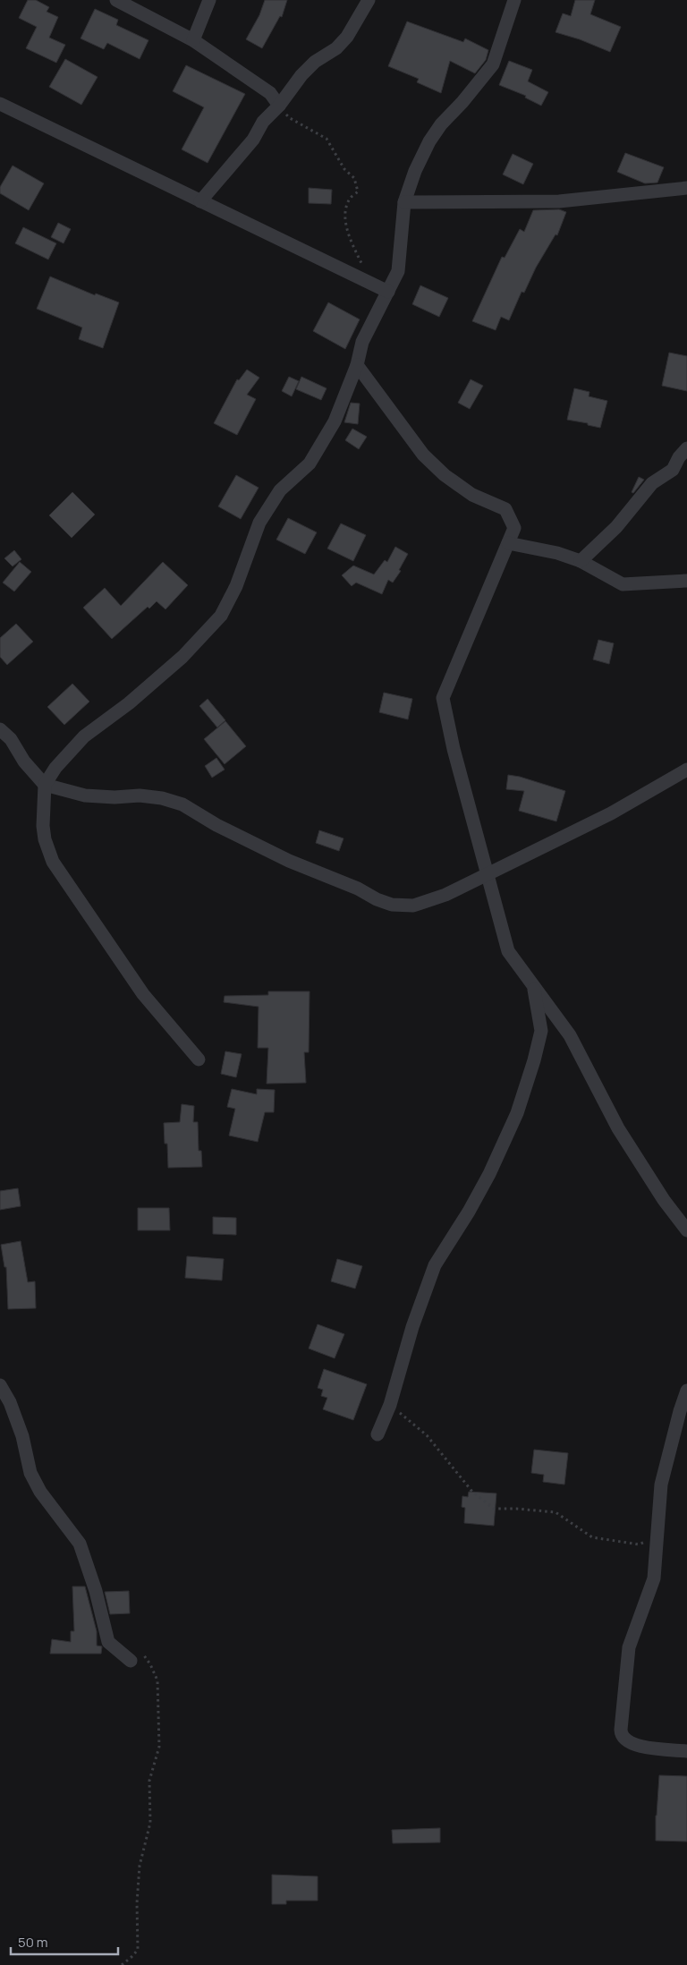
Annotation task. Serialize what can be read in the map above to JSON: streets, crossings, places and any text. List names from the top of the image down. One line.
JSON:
{"scale_bar":"50 m"}
